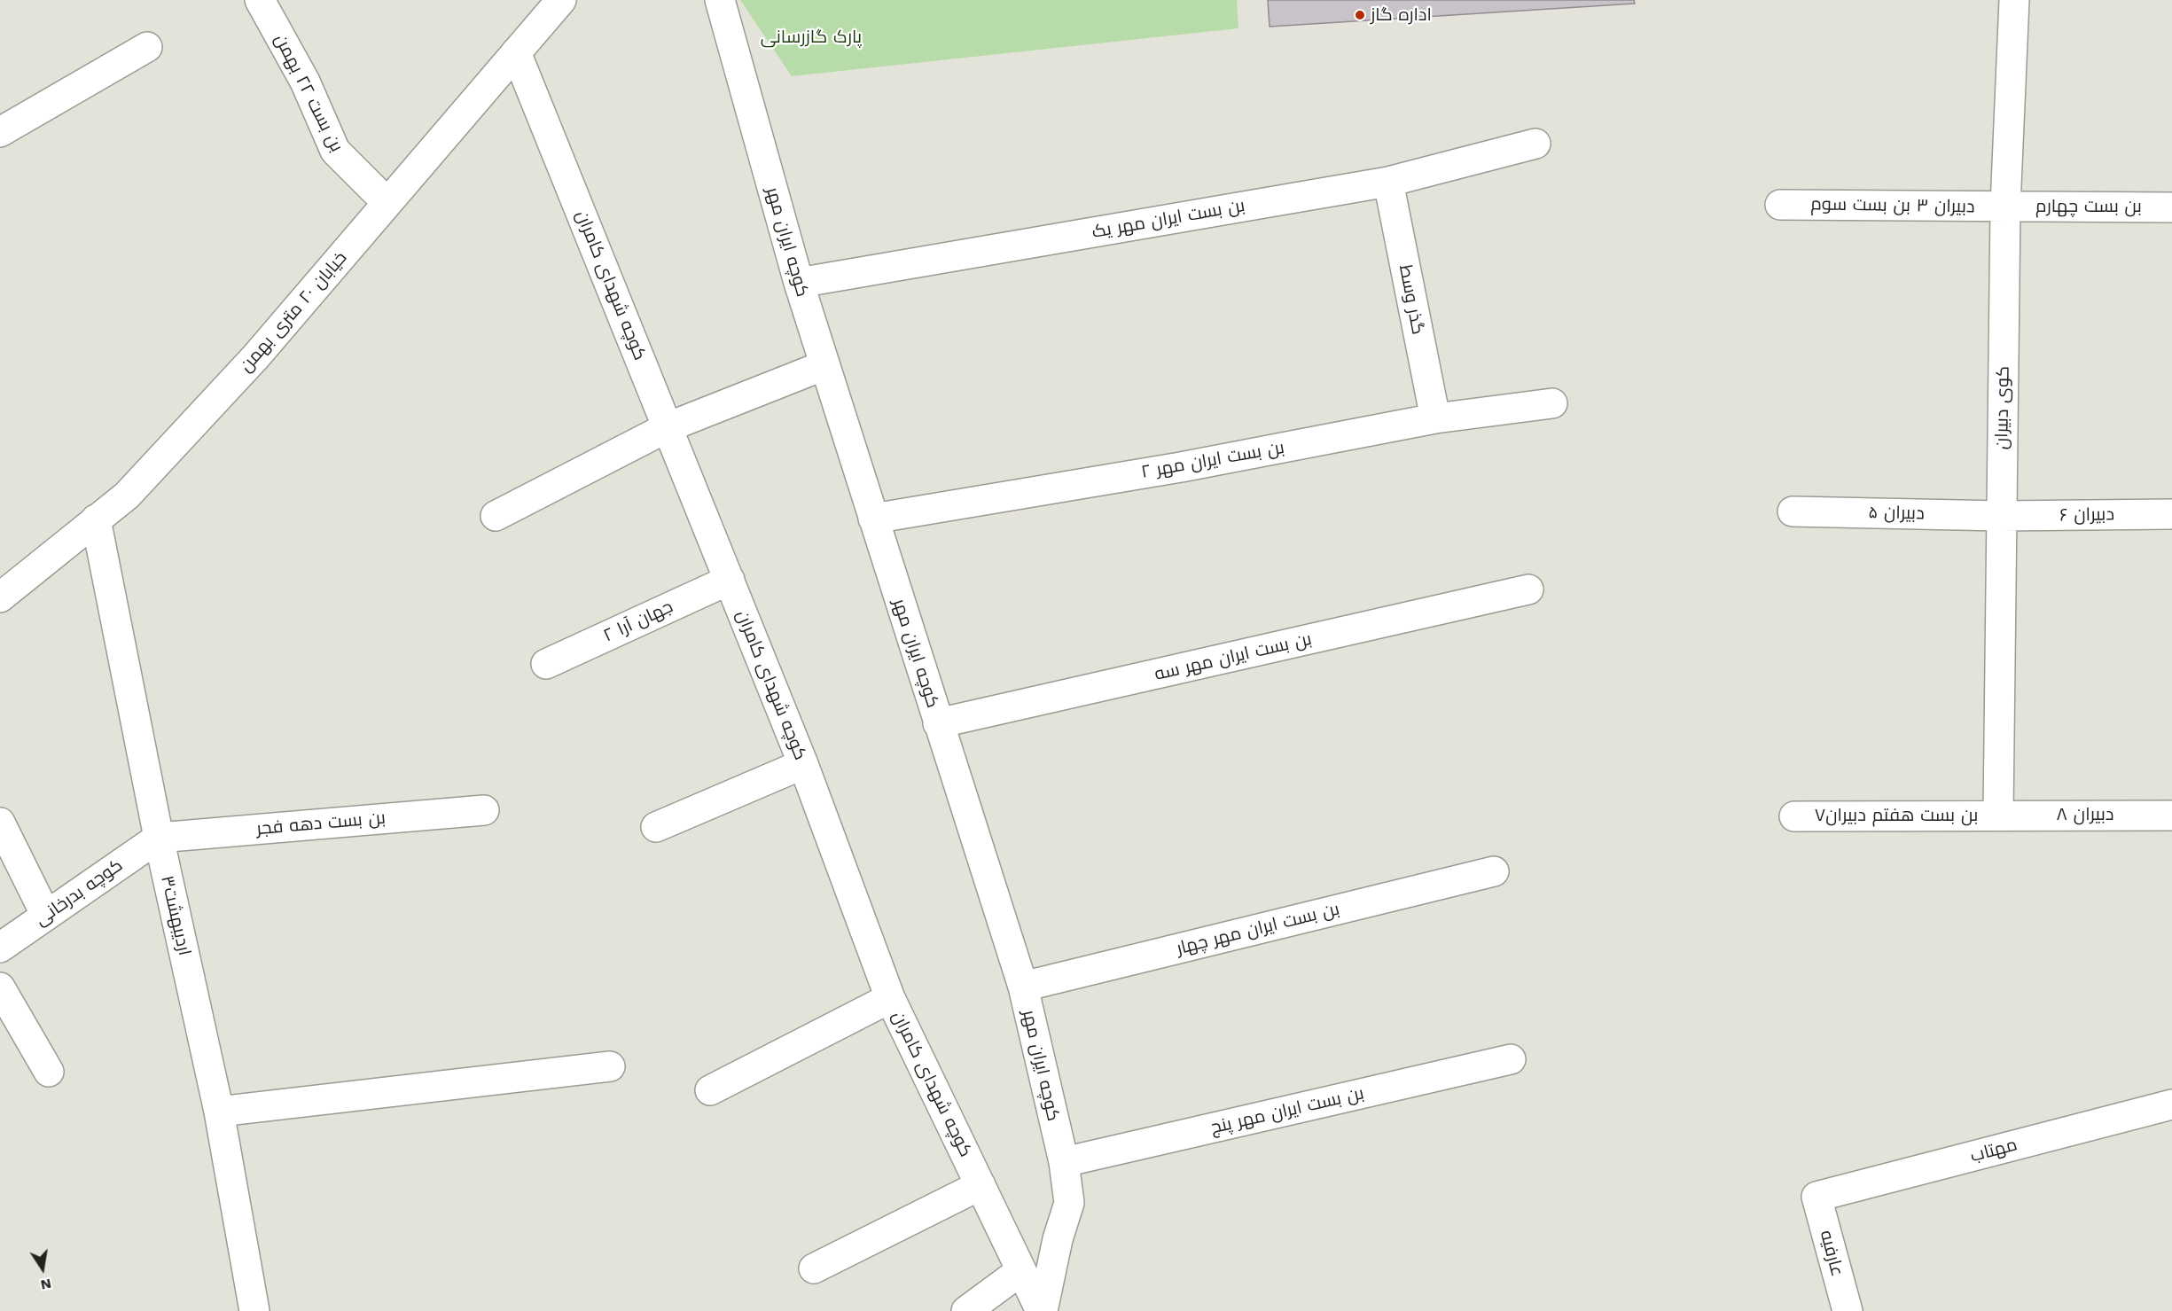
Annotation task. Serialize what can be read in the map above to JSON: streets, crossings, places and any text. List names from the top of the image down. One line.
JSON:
{"streets":{"street":["بن بست ۲۲ بهمن","دبیران ۳ بن بست سوم","بن بست چهارم","بن بست ایران مهر یک","کوچه ایران مهر","کوچه شهدای کامران","گذر وسط","خیابان ۲۰ متری بهمن","کوی دبیران","۲ بن بست ایران مهر","دبیران ۵","دبیران ۶","جهان آرا ۲","بن بست ایران مهر سه","دبیران ۸","بن بست هفتم دبیران۷","بن بست دهه فجر","کوچه بدرخانی","اردیبهشت۳","بن بست ایران مهر چهار","بن بست ایران مهر پنج","مهتاب","عارفیه"]},"crossings":[["بن بست ۲۲ بهمن","خیابان ۲۰ متری بهمن"],["دبیران ۳ بن بست سوم","بن بست چهارم"],["دبیران ۳ بن بست سوم","کوی دبیران"],["بن بست چهارم","کوی دبیران"],["بن بست ایران مهر یک","کوچه ایران مهر"],["بن بست ایران مهر یک","گذر وسط"],["کوچه ایران مهر","کوچه شهدای کامران"],["کوچه ایران مهر","۲ بن بست ایران مهر"],["کوچه ایران مهر","بن بست ایران مهر سه"],["کوچه ایران مهر","بن بست ایران مهر چهار"],["کوچه ایران مهر","بن بست ایران مهر پنج"],["کوچه شهدای کامران","خیابان ۲۰ متری بهمن"],["کوچه شهدای کامران","جهان آرا ۲"],["گذر وسط","۲ بن بست ایران مهر"],["خیابان ۲۰ متری بهمن","اردیبهشت۳"],["کوی دبیران","دبیران ۵"],["کوی دبیران","دبیران ۶"],["کوی دبیران","دبیران ۸"],["کوی دبیران","بن بست هفتم دبیران۷"],["دبیران ۵","دبیران ۶"],["دبیران ۸","بن بست هفتم دبیران۷"],["بن بست دهه فجر","کوچه بدرخانی"],["بن بست دهه فجر","اردیبهشت۳"],["کوچه بدرخانی","اردیبهشت۳"],["مهتاب","عارفیه"]],"parks":["پارک گازرسانی"],"places":["اداره گاز"],"north":"bottom"}
